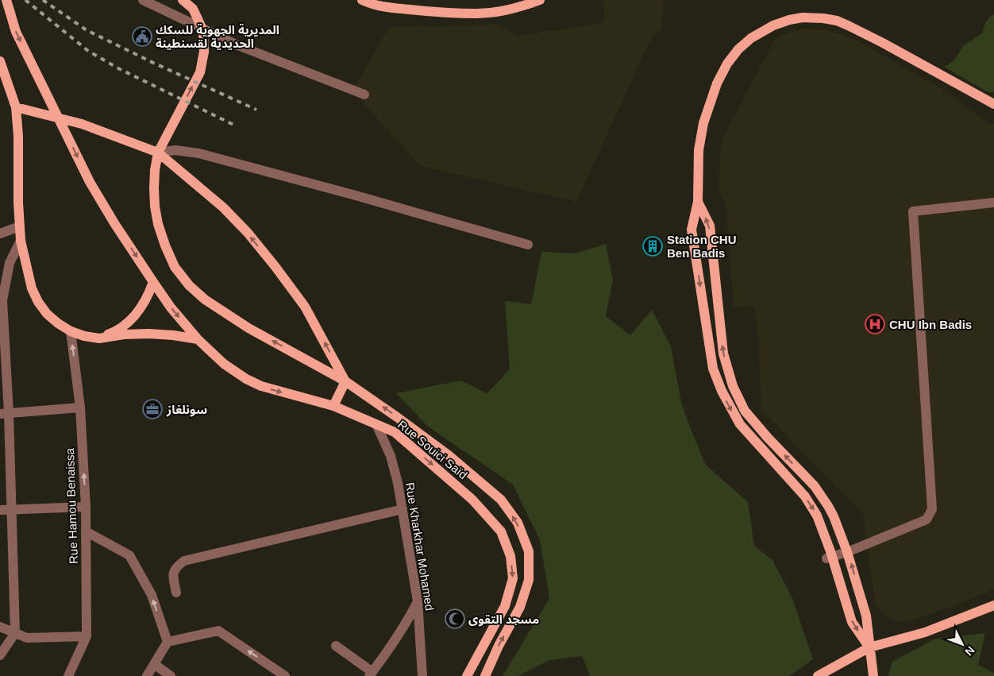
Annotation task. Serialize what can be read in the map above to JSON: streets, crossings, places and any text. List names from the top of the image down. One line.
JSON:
{"streets":{"main road":["Rue Souici Saïd"],"street":["Rue Hamou Benaissa","Rue Kharkhar Mohamed"]},"crossings":[["Rue Souici Saïd","Rue Kharkhar Mohamed"]],"places":{"public building":["المديرية الجهوية للسكك الحديدية لقسنطينة"],"building":["Station CHU Ben Badis"],"hospital":["CHU Ibn Badis"],"office":["سونلغاز"],"mosque":["مسجد التقوى"]},"north":"bottom right"}
